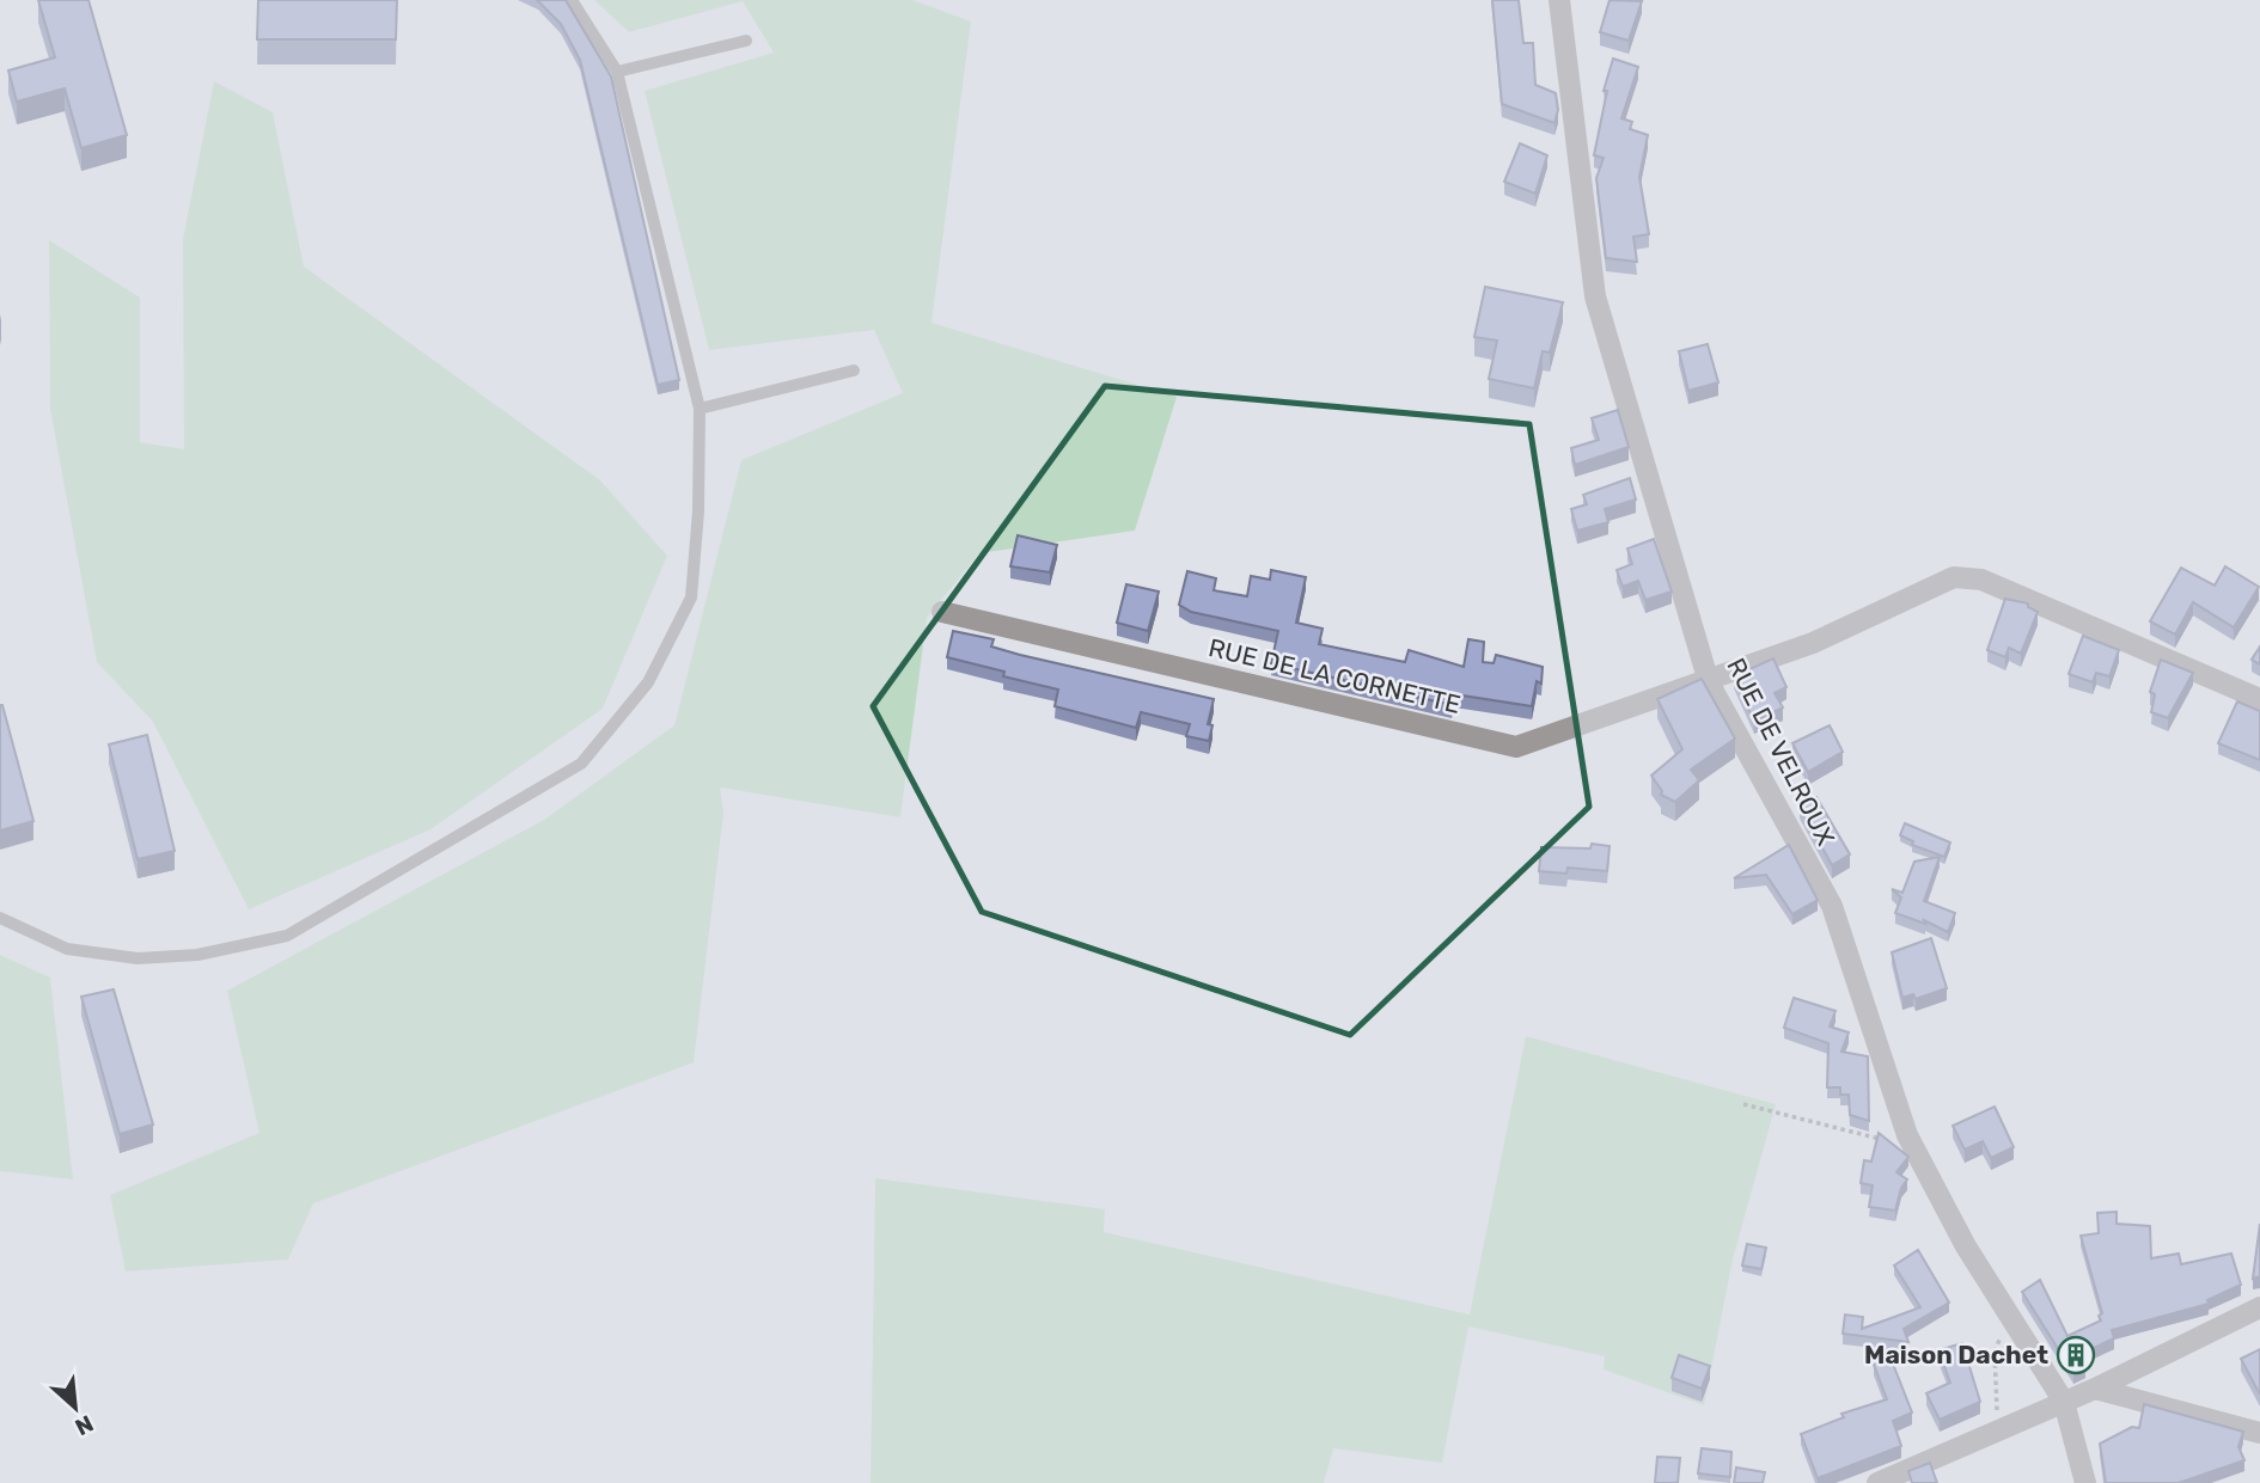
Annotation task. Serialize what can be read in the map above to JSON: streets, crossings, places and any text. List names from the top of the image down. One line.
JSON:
{"streets":{"street":["RUE DE LA CORNETTE","RUE DE VELROUX"]},"crossings":[["RUE DE LA CORNETTE","RUE DE VELROUX"]],"places":{"building":["Maison Dachet"]},"north":"bottom right"}
